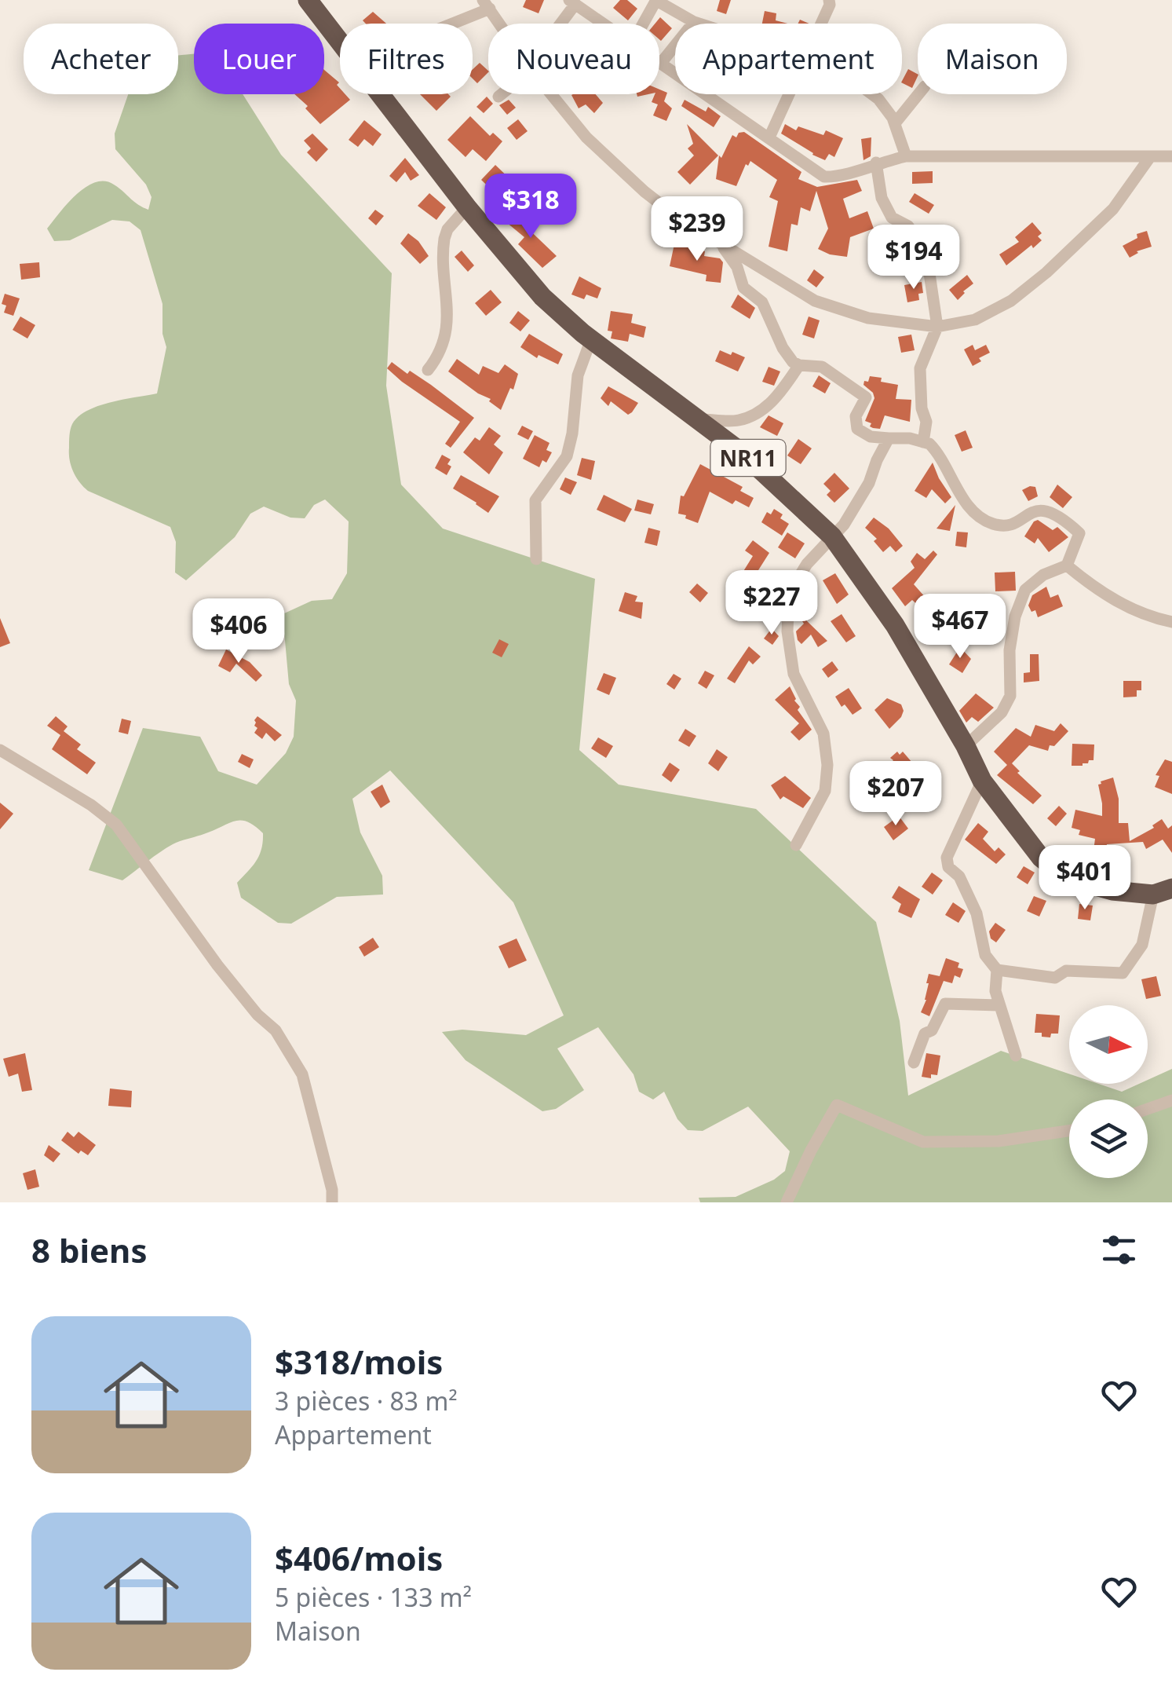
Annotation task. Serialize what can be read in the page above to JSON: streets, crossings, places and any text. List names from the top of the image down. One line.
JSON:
{"streets":{"highway":["NR11"]},"north":"right","page":{"chip":["Acheter","Louer","Filtres","Nouveau","Appartement","Maison"],"price":["$318","$239","$194","$227","$467","$406","$207","$401"],"heading":"8 biens","list":[{"name":"$318/mois","note":"3 pièces · 83 m² · Appartement"},{"name":"$406/mois","note":"5 pièces · 133 m² · Maison"}]}}
